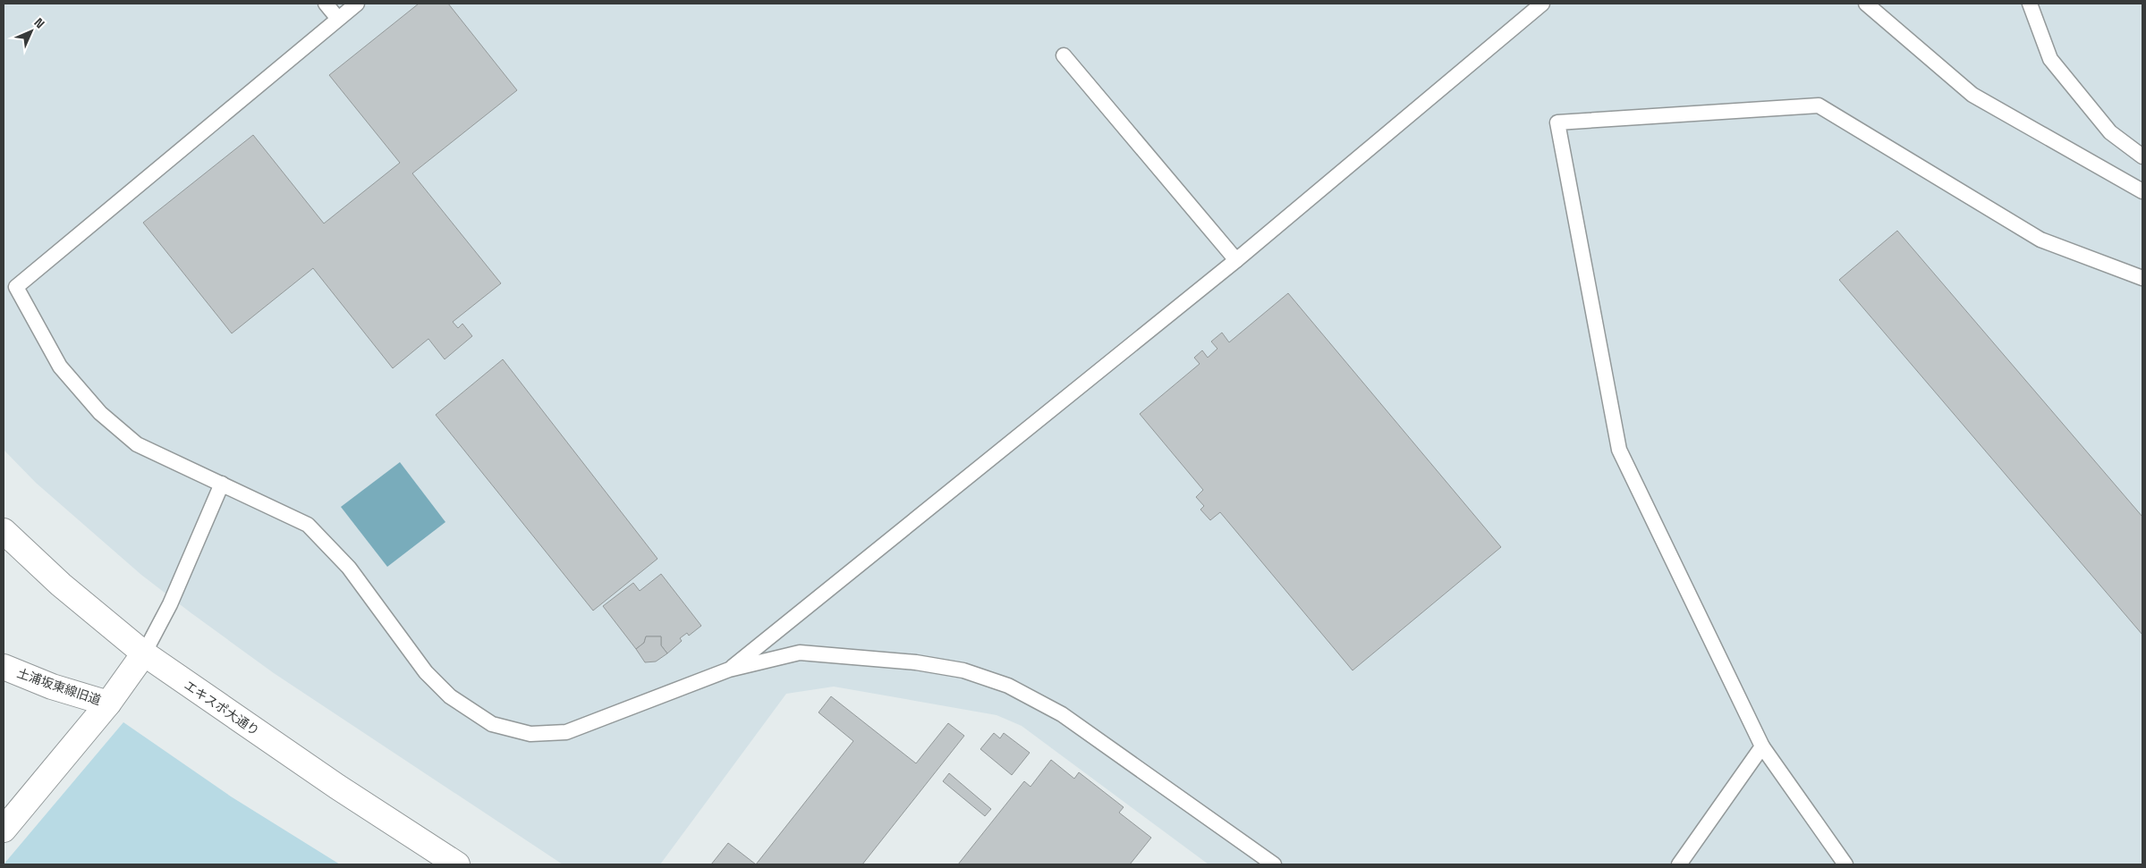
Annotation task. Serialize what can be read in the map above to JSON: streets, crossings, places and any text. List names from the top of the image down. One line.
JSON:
{"streets":{"main road":["土浦坂東線旧道","エキスポ大通り"]},"crossings":[["土浦坂東線旧道","エキスポ大通り"]],"north":"top right"}
